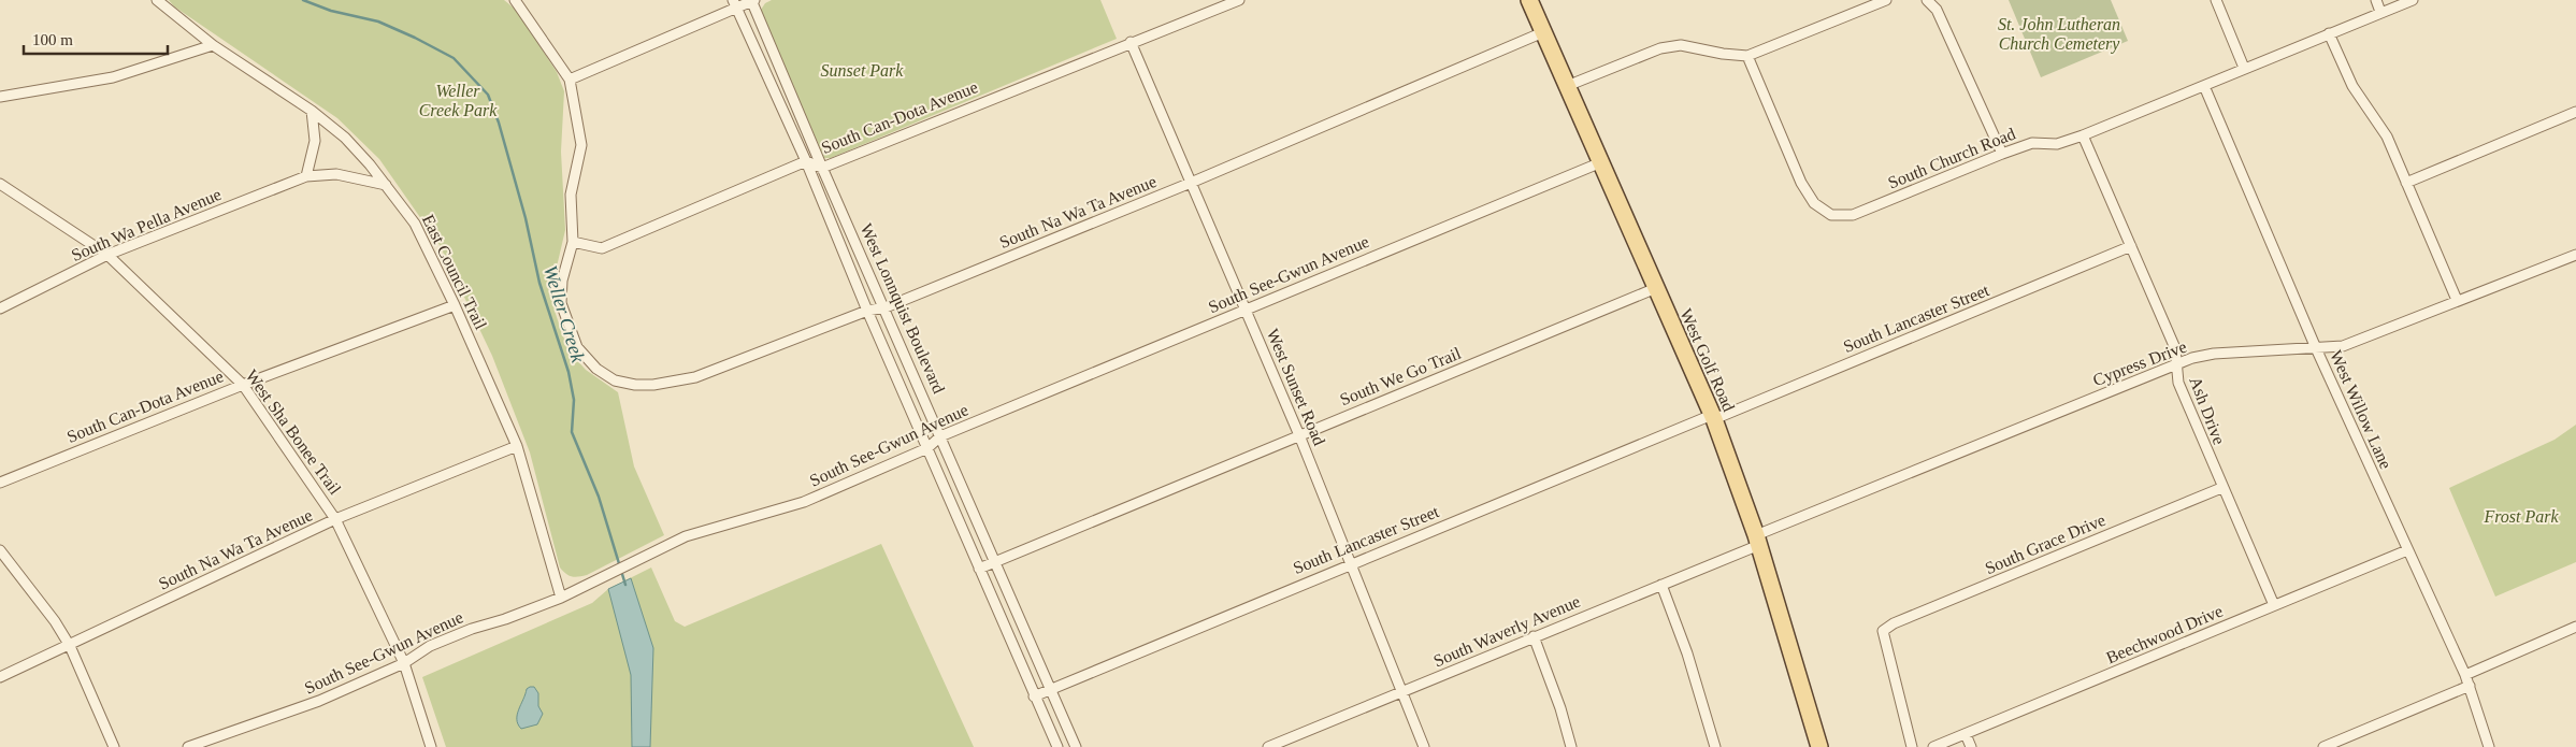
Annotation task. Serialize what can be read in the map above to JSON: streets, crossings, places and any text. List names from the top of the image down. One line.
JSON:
{"streets":{"main road":["West Golf Road"],"street":["South Can-Dota Avenue","South Church Road","South Na Wa Ta Avenue","South Wa Pella Avenue","East Council Trail","South See-Gwun Avenue","West Lonnquist Boulevard","South Lancaster Street","Cypress Drive","South We Go Trail","West Sunset Road","West Willow Lane","Ash Drive","West Sha Bonee Trail","South Grace Drive","South Waverly Avenue","Beechwood Drive"]},"crossings":[["South Can-Dota Avenue","South Na Wa Ta Avenue"],["South Can-Dota Avenue","East Council Trail"],["South Can-Dota Avenue","West Lonnquist Boulevard"],["South Can-Dota Avenue","West Sunset Road"],["South Can-Dota Avenue","West Sha Bonee Trail"],["South Church Road","West Willow Lane"],["South Church Road","Ash Drive"],["South Na Wa Ta Avenue","East Council Trail"],["South Na Wa Ta Avenue","West Lonnquist Boulevard"],["South Na Wa Ta Avenue","West Golf Road"],["South Na Wa Ta Avenue","West Sunset Road"],["South Na Wa Ta Avenue","West Sha Bonee Trail"],["South Wa Pella Avenue","East Council Trail"],["South Wa Pella Avenue","West Sha Bonee Trail"],["East Council Trail","South See-Gwun Avenue"],["South See-Gwun Avenue","West Lonnquist Boulevard"],["South See-Gwun Avenue","West Golf Road"],["South See-Gwun Avenue","West Sunset Road"],["South See-Gwun Avenue","West Sha Bonee Trail"],["West Lonnquist Boulevard","South Lancaster Street"],["West Lonnquist Boulevard","South We Go Trail"],["South Lancaster Street","West Golf Road"],["South Lancaster Street","West Sunset Road"],["South Lancaster Street","Ash Drive"],["West Golf Road","Cypress Drive"],["West Golf Road","South We Go Trail"],["West Golf Road","South Waverly Avenue"],["Cypress Drive","West Willow Lane"],["Cypress Drive","Ash Drive"],["Cypress Drive","South Waverly Avenue"],["South We Go Trail","West Sunset Road"],["West Sunset Road","South Waverly Avenue"],["West Willow Lane","Beechwood Drive"],["Ash Drive","South Grace Drive"],["Ash Drive","Beechwood Drive"]],"water":["Weller Creek"],"parks":["St. John Lutheran Church Cemetery","Sunset Park","Weller Creek Park","Frost Park"],"scale_bar":"100 m"}
